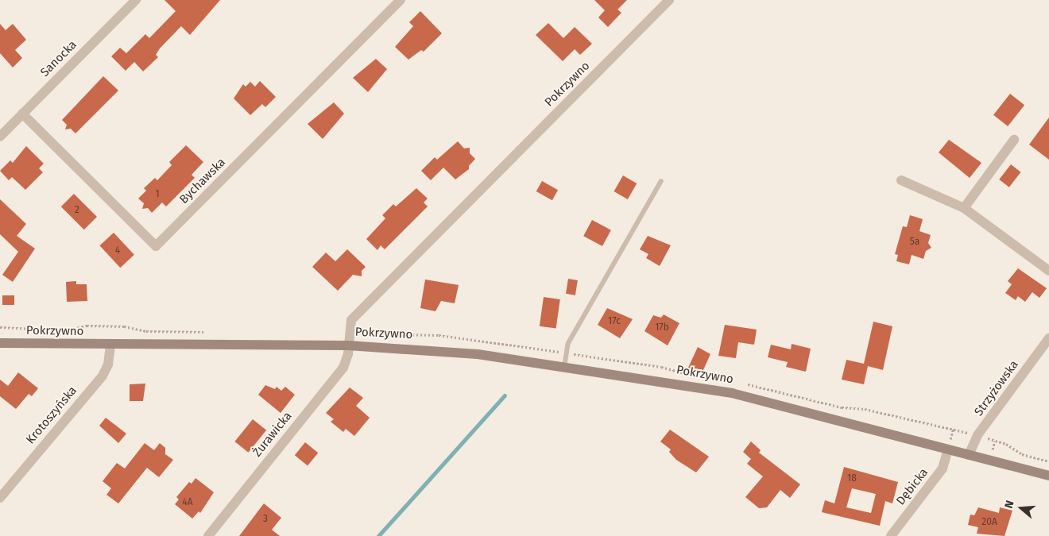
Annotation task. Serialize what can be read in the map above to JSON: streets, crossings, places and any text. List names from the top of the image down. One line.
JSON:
{"streets":{"street":["Sanocka","Pokrzywno","Bychawska","Strzyżowska","Krotoszyńska","Żurawicka","Dębicka"]},"crossings":[["Sanocka","Bychawska"],["Pokrzywno","Strzyżowska"],["Pokrzywno","Krotoszyńska"],["Pokrzywno","Żurawicka"],["Pokrzywno","Dębicka"]],"house_numbers":["1","2","5a","4","17c","17b","18","4A","3","20A"],"north":"left"}
